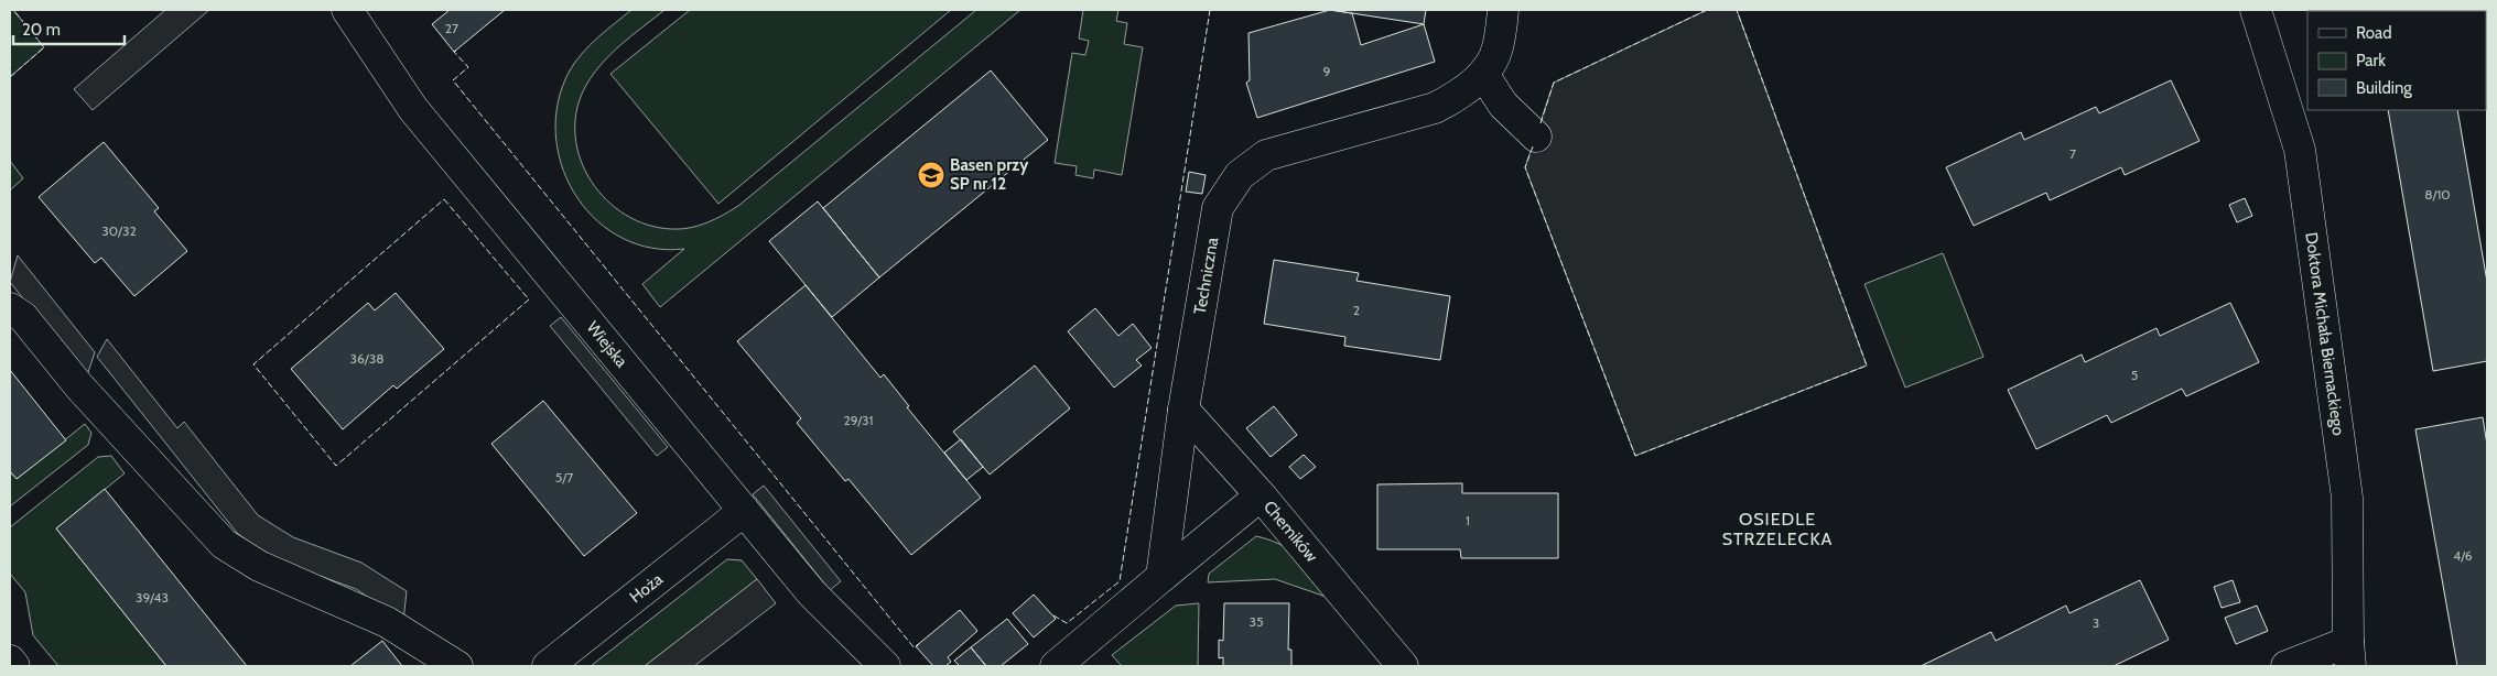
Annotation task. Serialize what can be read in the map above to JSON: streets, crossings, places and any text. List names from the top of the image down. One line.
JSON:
{"streets":{"street":["Techniczna","Doktora Michała Biernackiego","Wiejska","Chemików","Hoża"]},"crossings":[["Techniczna","Chemików"],["Wiejska","Hoża"]],"districts":["OSIEDLE STRZELECKA"],"places":{"school or university":["Basen przy SP nr 12"]},"house_numbers":["27","9","7","8/10","30/32","2","36/38","5","29/31","5/7","1","4/6","39/43","35","3"],"legend":["Road","Park","Building"],"scale_bar":"20 m"}
